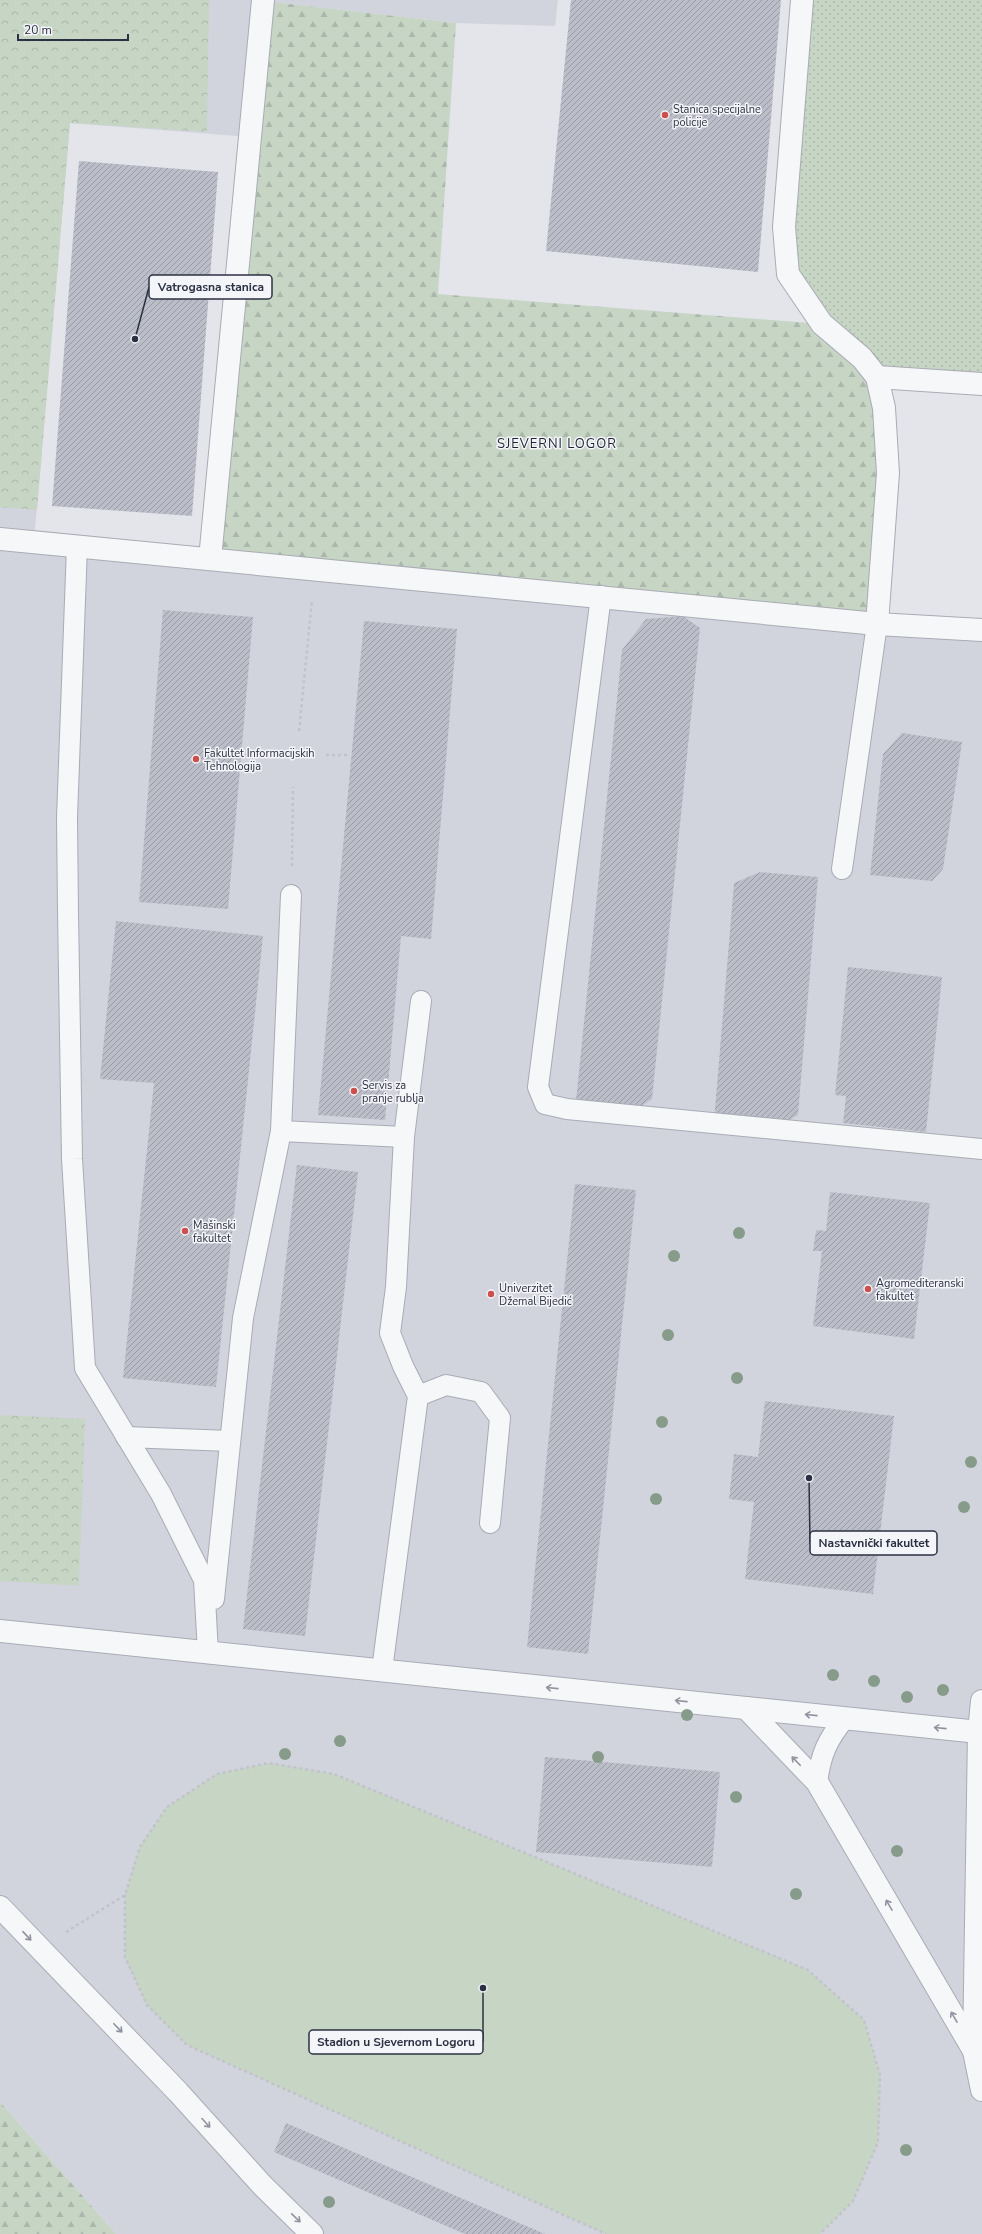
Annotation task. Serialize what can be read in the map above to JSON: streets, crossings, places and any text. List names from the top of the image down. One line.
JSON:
{"districts":["SJEVERNI LOGOR"],"places":["Stanica specijalne policije","Vatrogasna stanica","Fakultet Informacijskih Tehnologija","Servis za pranje rublja","Mašinski fakultet","Agromediteranski fakultet","Univerzitet Džemal Bijedić","Nastavnički fakultet","Stadion u Sjevernom Logoru"],"scale_bar":"20 m"}
